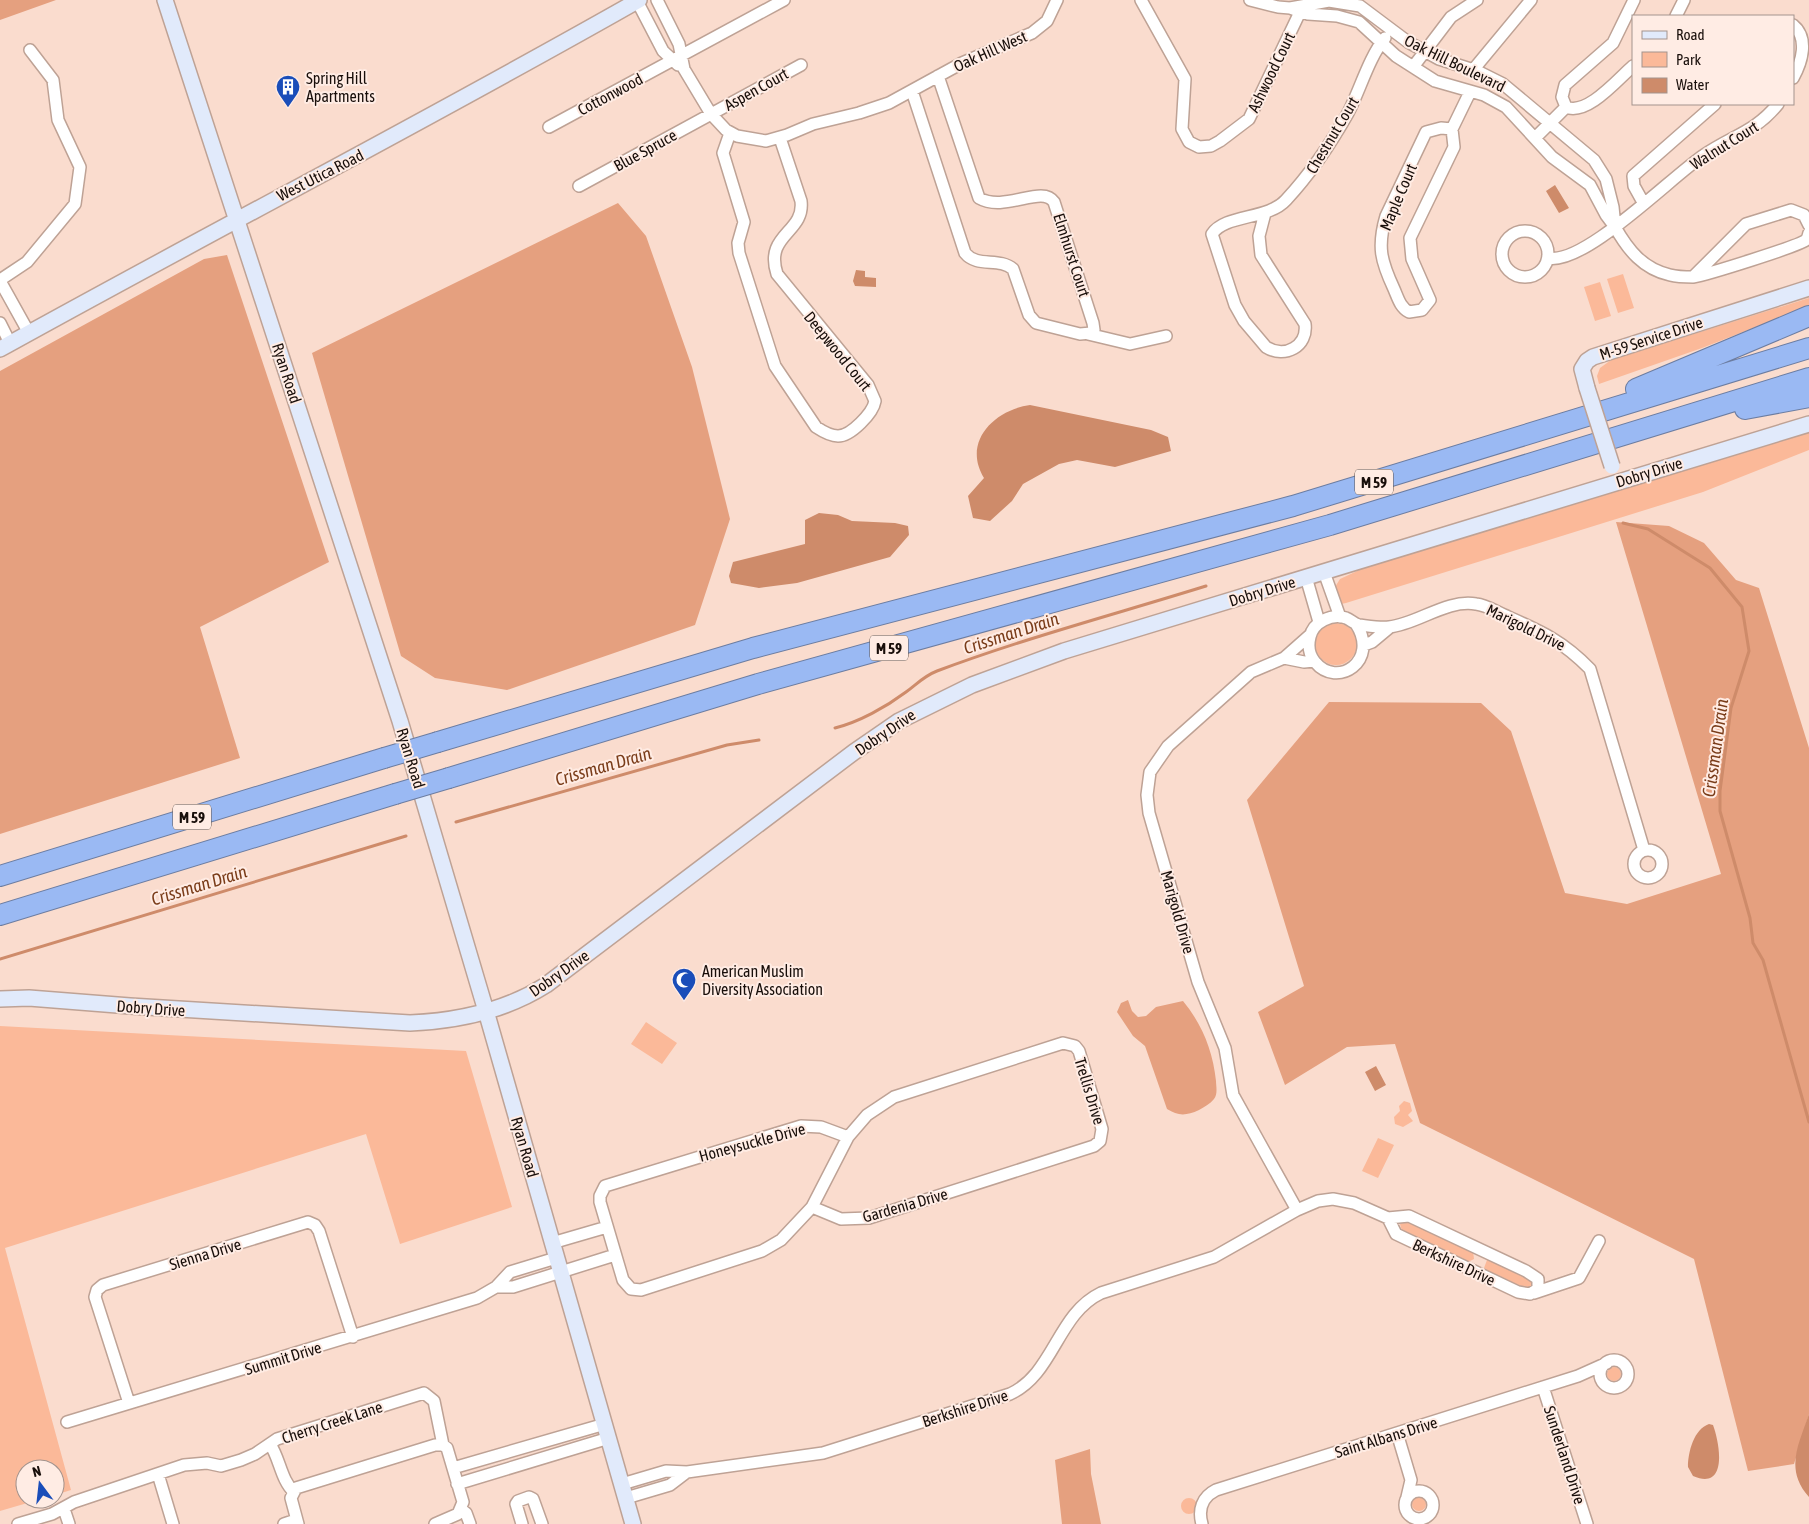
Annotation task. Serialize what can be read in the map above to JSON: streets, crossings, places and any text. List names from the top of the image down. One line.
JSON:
{"streets":{"highway":["M 59"],"street":["Oak Hill West","Oak Hill Boulevard","Ashwood Court","Aspen Court","Cottonwood","Chestnut Court","Walnut Court","Blue Spruce","West Utica Road","Maple Court","Elmhurst Court","M-59 Service Drive","Deepwood Court","Ryan Road","Dobry Drive","Marigold Drive","Trellis Drive","Honeysuckle Drive","Gardenia Drive","Sienna Drive","Berkshire Drive","Summit Drive","Cherry Creek Lane","Saint Albans Drive","Sunderland Drive"]},"crossings":[["Oak Hill West","Elmhurst Court"],["Oak Hill West","Deepwood Court"],["Oak Hill Boulevard","Ashwood Court"],["Oak Hill Boulevard","Chestnut Court"],["Oak Hill Boulevard","Walnut Court"],["Oak Hill Boulevard","Maple Court"],["Aspen Court","Blue Spruce"],["West Utica Road","Ryan Road"],["M-59 Service Drive","Dobry Drive"],["Ryan Road","Dobry Drive"],["Ryan Road","Berkshire Drive"],["Ryan Road","Summit Drive"],["Marigold Drive","Berkshire Drive"],["Trellis Drive","Honeysuckle Drive"],["Trellis Drive","Gardenia Drive"],["Sienna Drive","Summit Drive"],["Saint Albans Drive","Sunderland Drive"]],"water":["Crissman Drain"],"places":{"building":["Spring Hill Apartments"],"mosque":["American Muslim Diversity Association"]},"legend":["Road","Park","Water"],"north":"top"}
